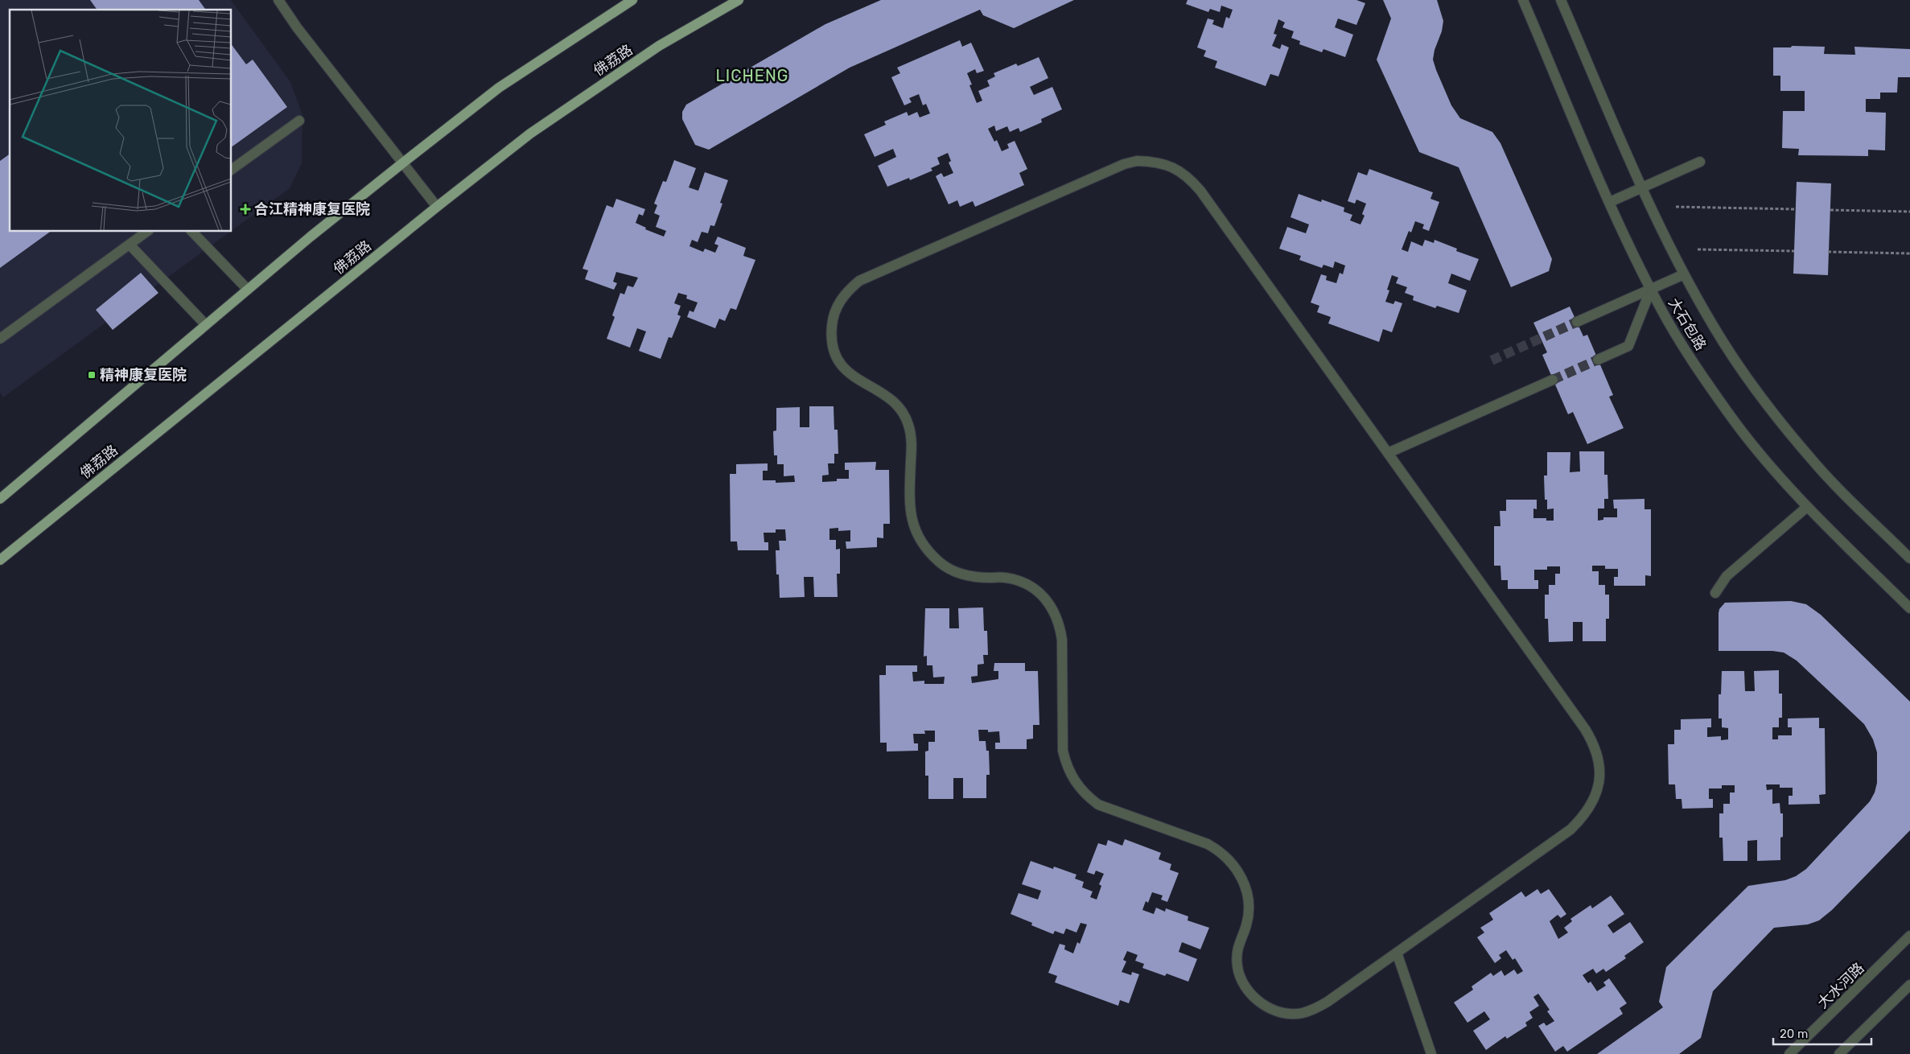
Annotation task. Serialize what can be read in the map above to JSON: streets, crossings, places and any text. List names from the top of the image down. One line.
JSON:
{"streets":{"main road":["佛荔路"],"street":["大石包路","大水河路"]},"districts":["LICHENG"],"places":{"health":["合江精神康复医院"],"transit":["精神康复医院"]},"scale_bar":"20 m"}
